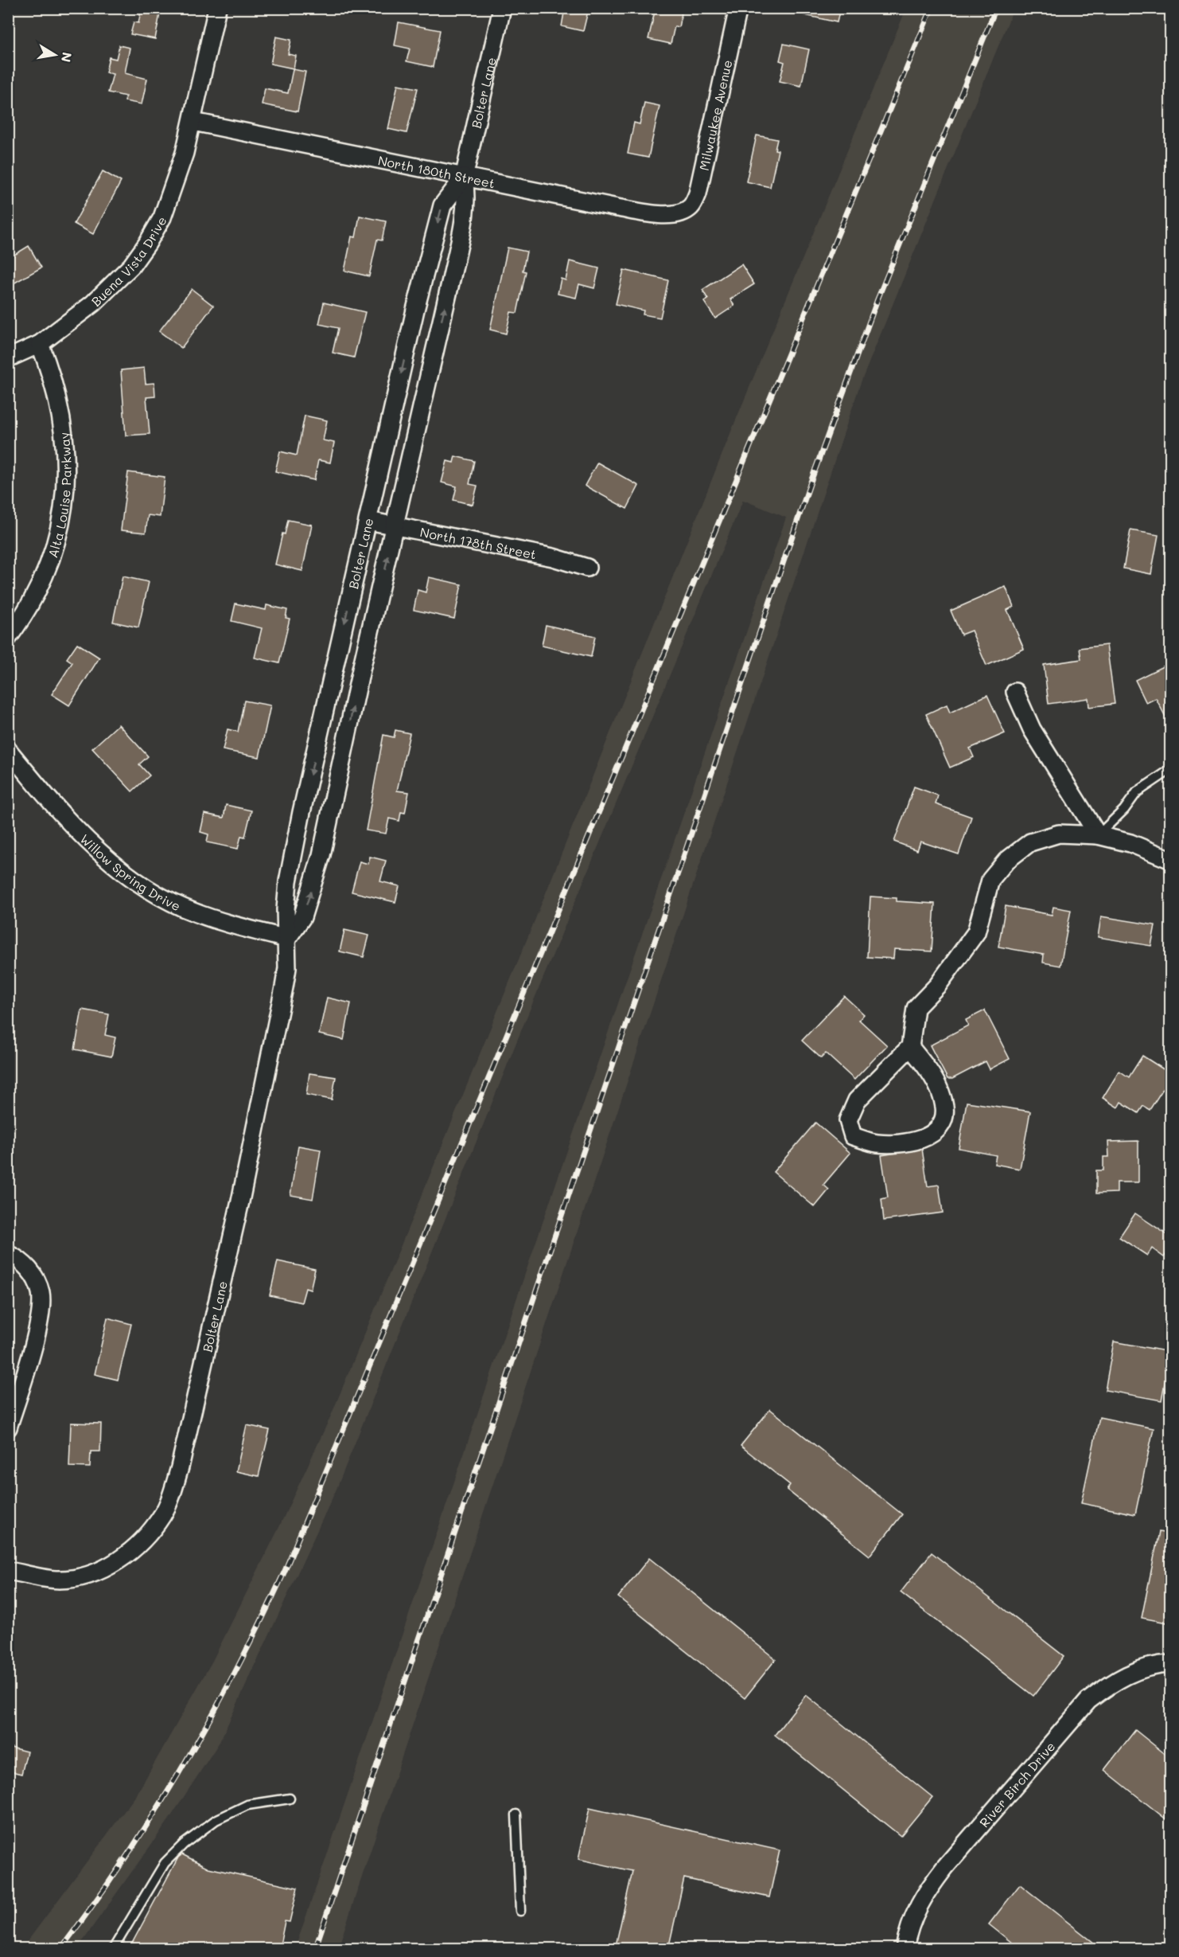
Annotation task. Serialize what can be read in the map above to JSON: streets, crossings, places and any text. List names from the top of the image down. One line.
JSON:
{"streets":{"street":["Bolter Lane","Milwaukee Avenue","North 180th Street","Buena Vista Drive","Alta Louise Parkway","North 178th Street","Willow Spring Drive","River Birch Drive"]},"crossings":[["Bolter Lane","North 180th Street"],["Bolter Lane","North 178th Street"],["Bolter Lane","Willow Spring Drive"],["Milwaukee Avenue","North 180th Street"],["North 180th Street","Buena Vista Drive"],["Buena Vista Drive","Alta Louise Parkway"]],"north":"right"}
